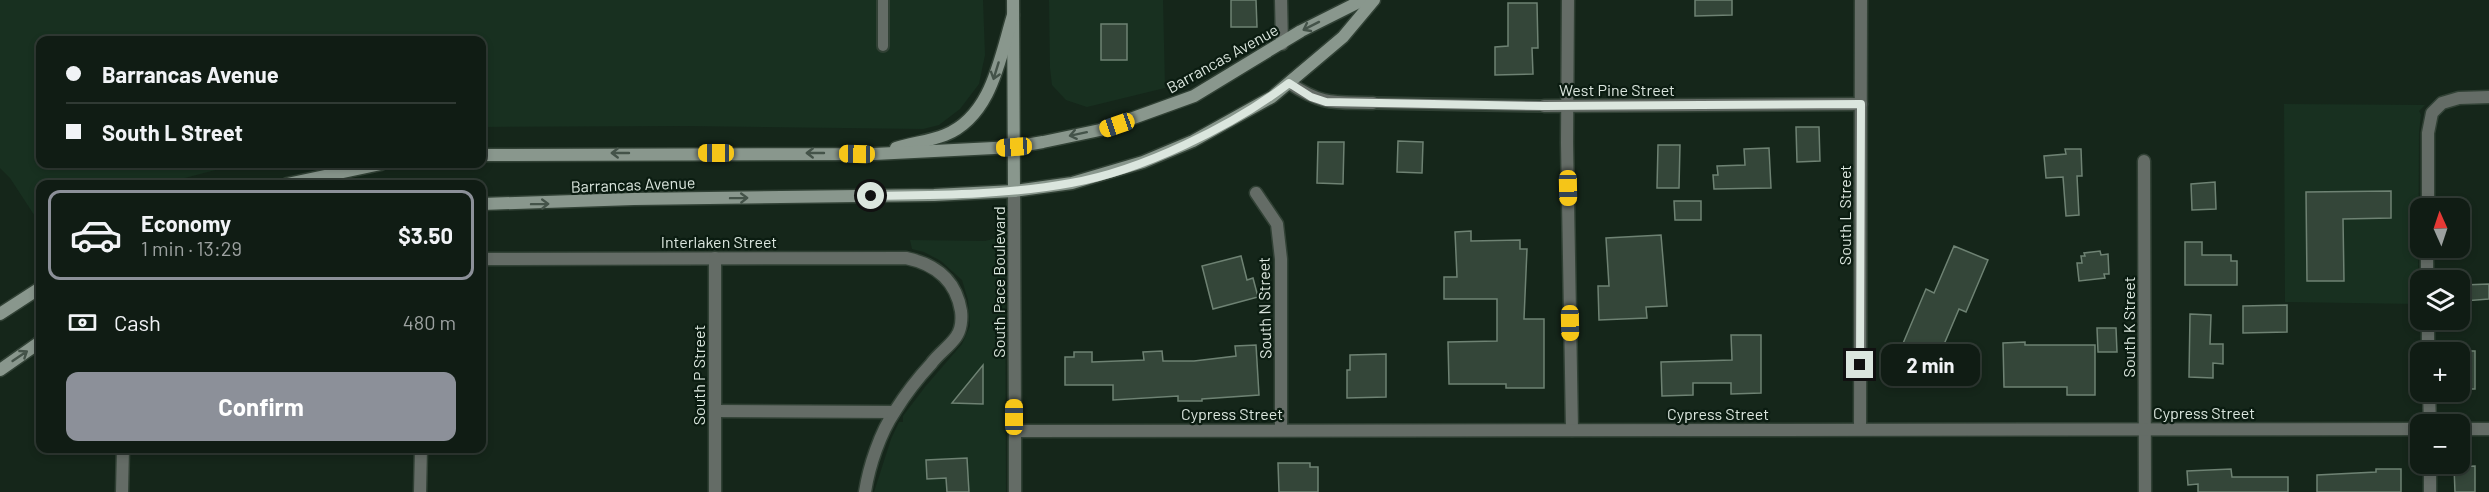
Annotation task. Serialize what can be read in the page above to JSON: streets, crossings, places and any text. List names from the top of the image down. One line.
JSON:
{"streets":{"main road":["Barrancas Avenue","South Pace Boulevard"],"street":["West Pine Street","South L Street","Interlaken Street","South N Street","South K Street","South P Street","Cypress Street"]},"crossings":[["Barrancas Avenue","South Pace Boulevard"],["West Pine Street","South L Street"],["South L Street","Cypress Street"],["Interlaken Street","South P Street"],["South Pace Boulevard","Cypress Street"],["South N Street","Cypress Street"],["South K Street","Cypress Street"]],"north":"top","page":{"banner":["Barrancas Avenue","South L Street"],"list":[{"name":"Economy","note":"1 min · 13:29","value":"$3.50"}],"map_buttons":["+","−"],"pay":["Cash","480 m"],"bubble":"2 min","buttons":"Confirm"}}
